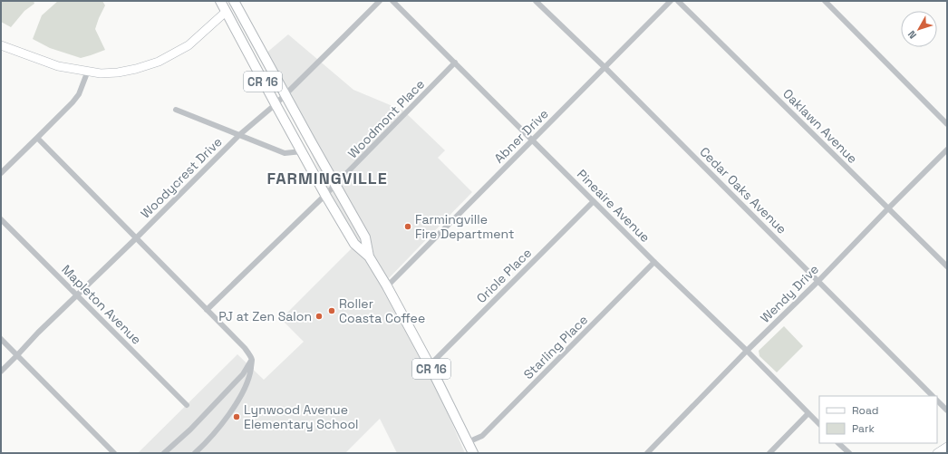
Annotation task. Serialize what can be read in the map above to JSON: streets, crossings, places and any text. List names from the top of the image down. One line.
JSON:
{"streets":{"main road":["CR 16"],"street":["Woodmont Place","Oaklawn Avenue","Abner Drive","Woodycrest Drive","Cedar Oaks Avenue","Pineaire Avenue","Oriole Place","Wendy Drive","Mapleton Avenue","Starling Place"]},"crossings":[["CR 16","Woodmont Place"],["CR 16","Abner Drive"],["CR 16","Woodycrest Drive"],["CR 16","Oriole Place"],["CR 16","Starling Place"],["Woodmont Place","Pineaire Avenue"],["Oaklawn Avenue","Wendy Drive"],["Abner Drive","Cedar Oaks Avenue"],["Abner Drive","Pineaire Avenue"],["Woodycrest Drive","Mapleton Avenue"],["Cedar Oaks Avenue","Wendy Drive"],["Pineaire Avenue","Oriole Place"],["Pineaire Avenue","Wendy Drive"],["Pineaire Avenue","Starling Place"]],"districts":["FARMINGVILLE"],"places":["Farmingville Fire Department","Roller Coasta Coffee","PJ at Zen Salon","Lynwood Avenue Elementary School"],"legend":["Road","Park"],"north":"bottom left"}
